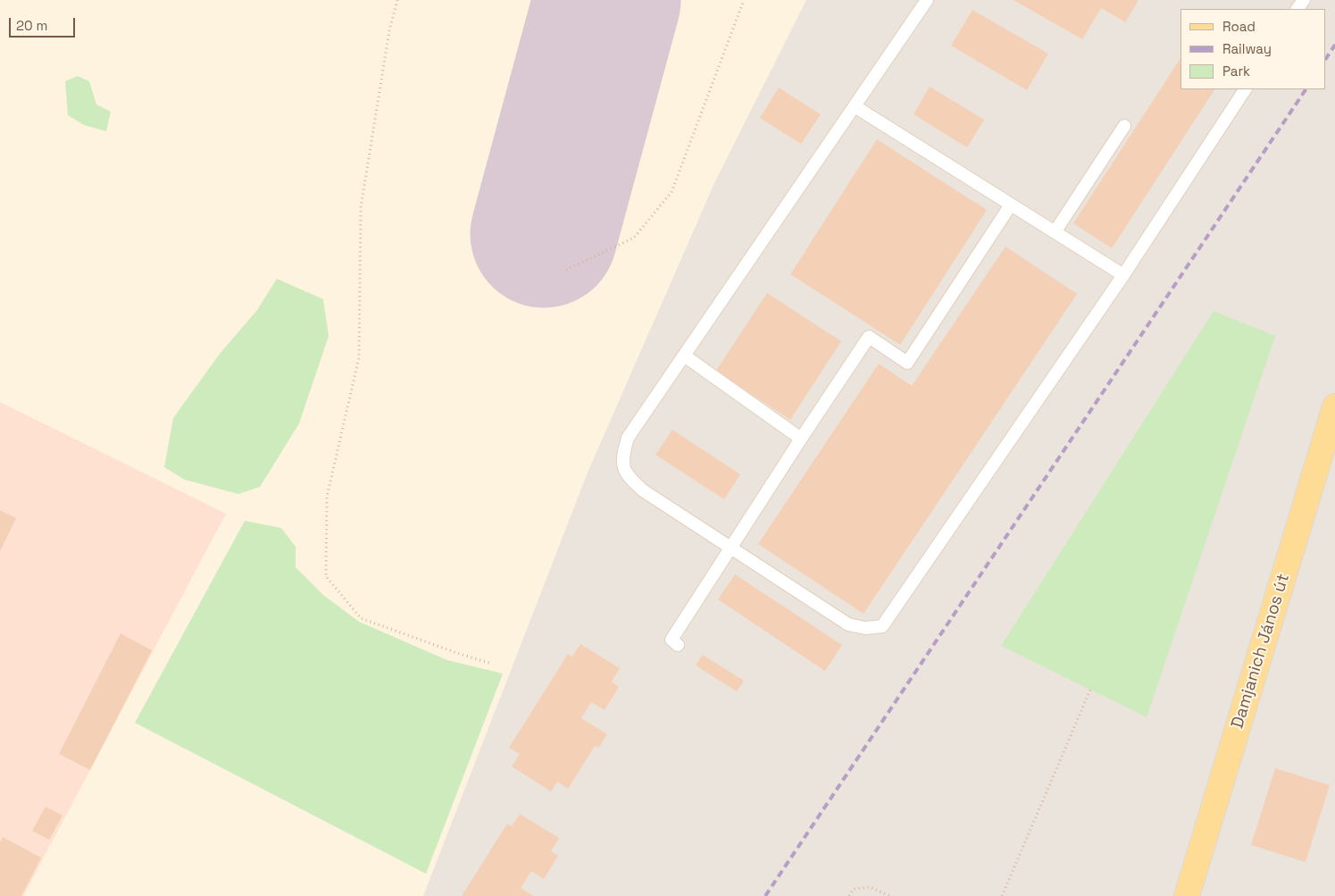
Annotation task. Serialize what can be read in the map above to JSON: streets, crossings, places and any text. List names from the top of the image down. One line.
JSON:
{"streets":{"main road":["Damjanich János út"]},"legend":["Road","Railway","Park"],"scale_bar":"20 m"}
